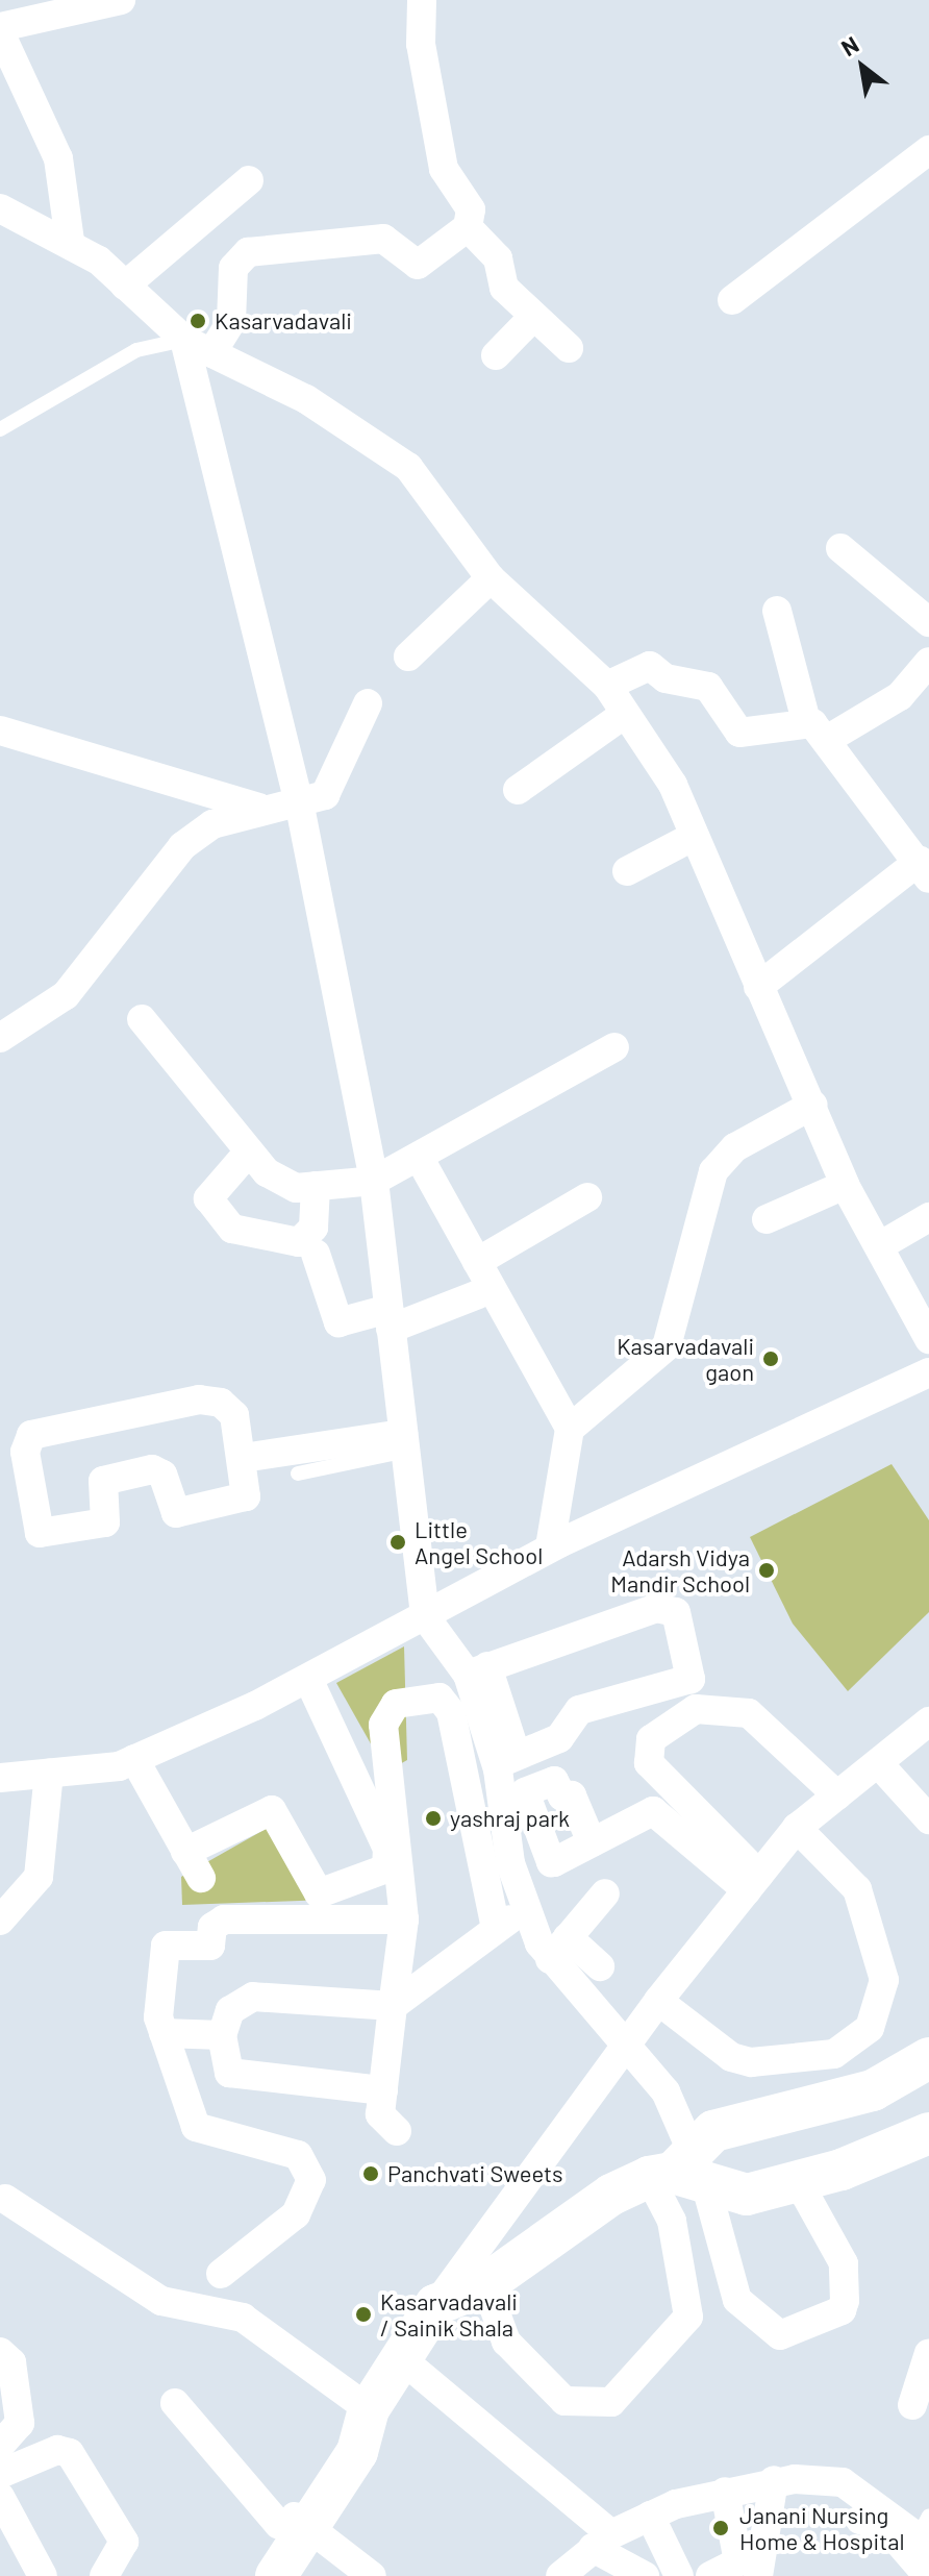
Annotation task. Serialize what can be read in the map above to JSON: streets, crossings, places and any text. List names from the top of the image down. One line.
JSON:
{"places":["Kasarvadavali","Kasarvadavali gaon","Little Angel School","Adarsh Vidya Mandir School","yashraj park","Panchvati Sweets","Kasarvadavali / Sainik Shala","Janani Nursing Home & Hospital"],"north":"top left"}
